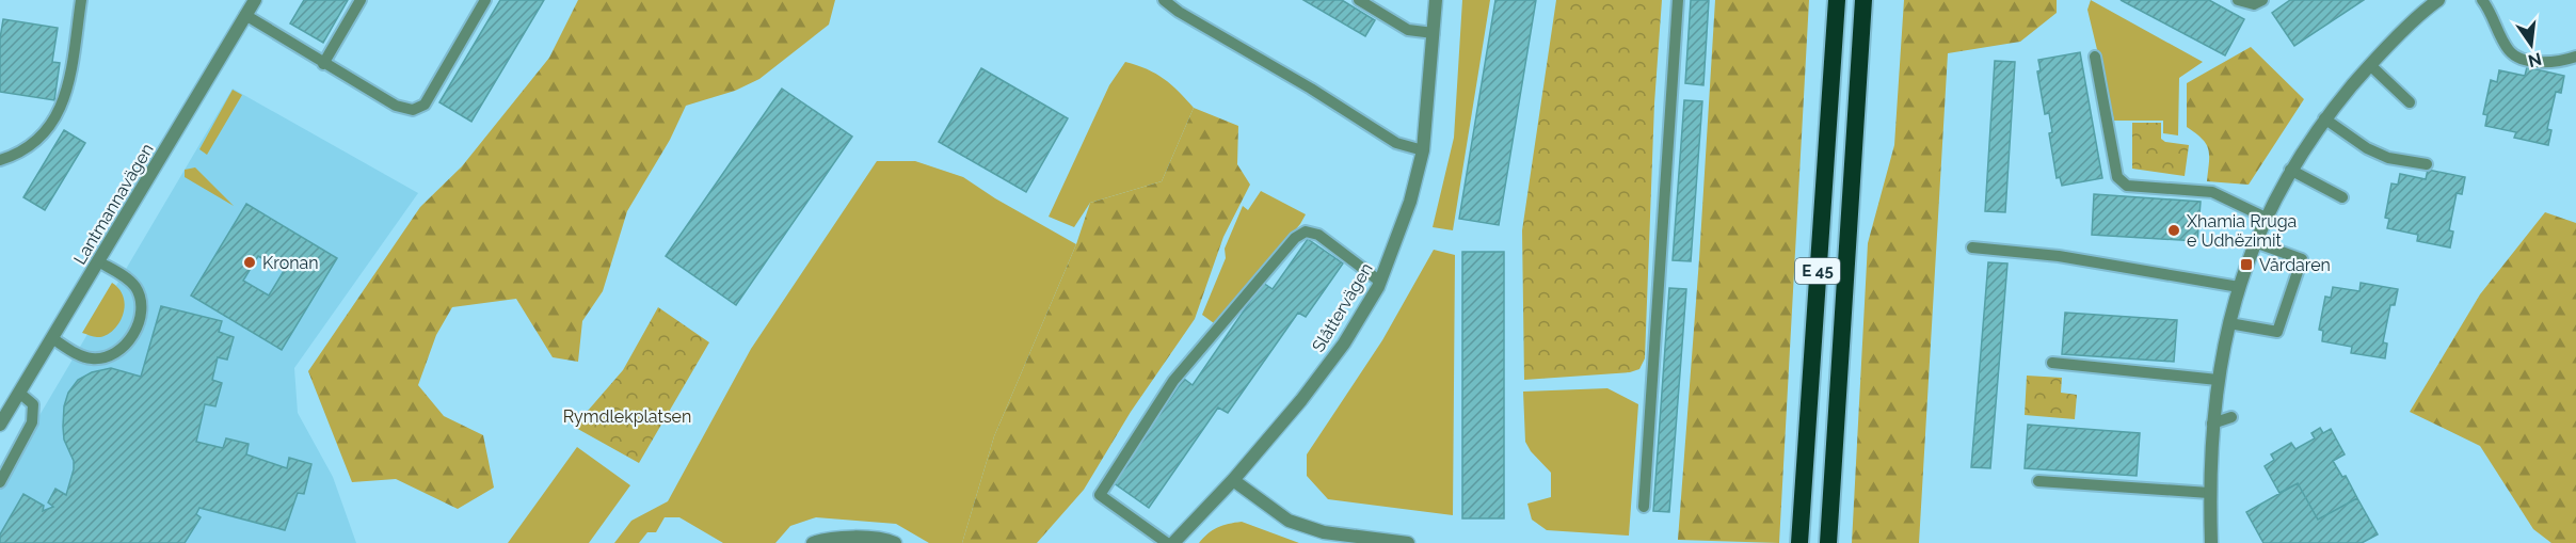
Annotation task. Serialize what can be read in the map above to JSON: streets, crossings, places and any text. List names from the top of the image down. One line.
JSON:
{"streets":{"highway":["E 45"],"street":["Lantmannavägen","Slåttervägen"]},"parks":["Rymdlekplatsen"],"places":{"other":["Xhamia Rruga e Udhëzimit","Kronan"],"transit":["Vårdaren"]},"north":"bottom"}
